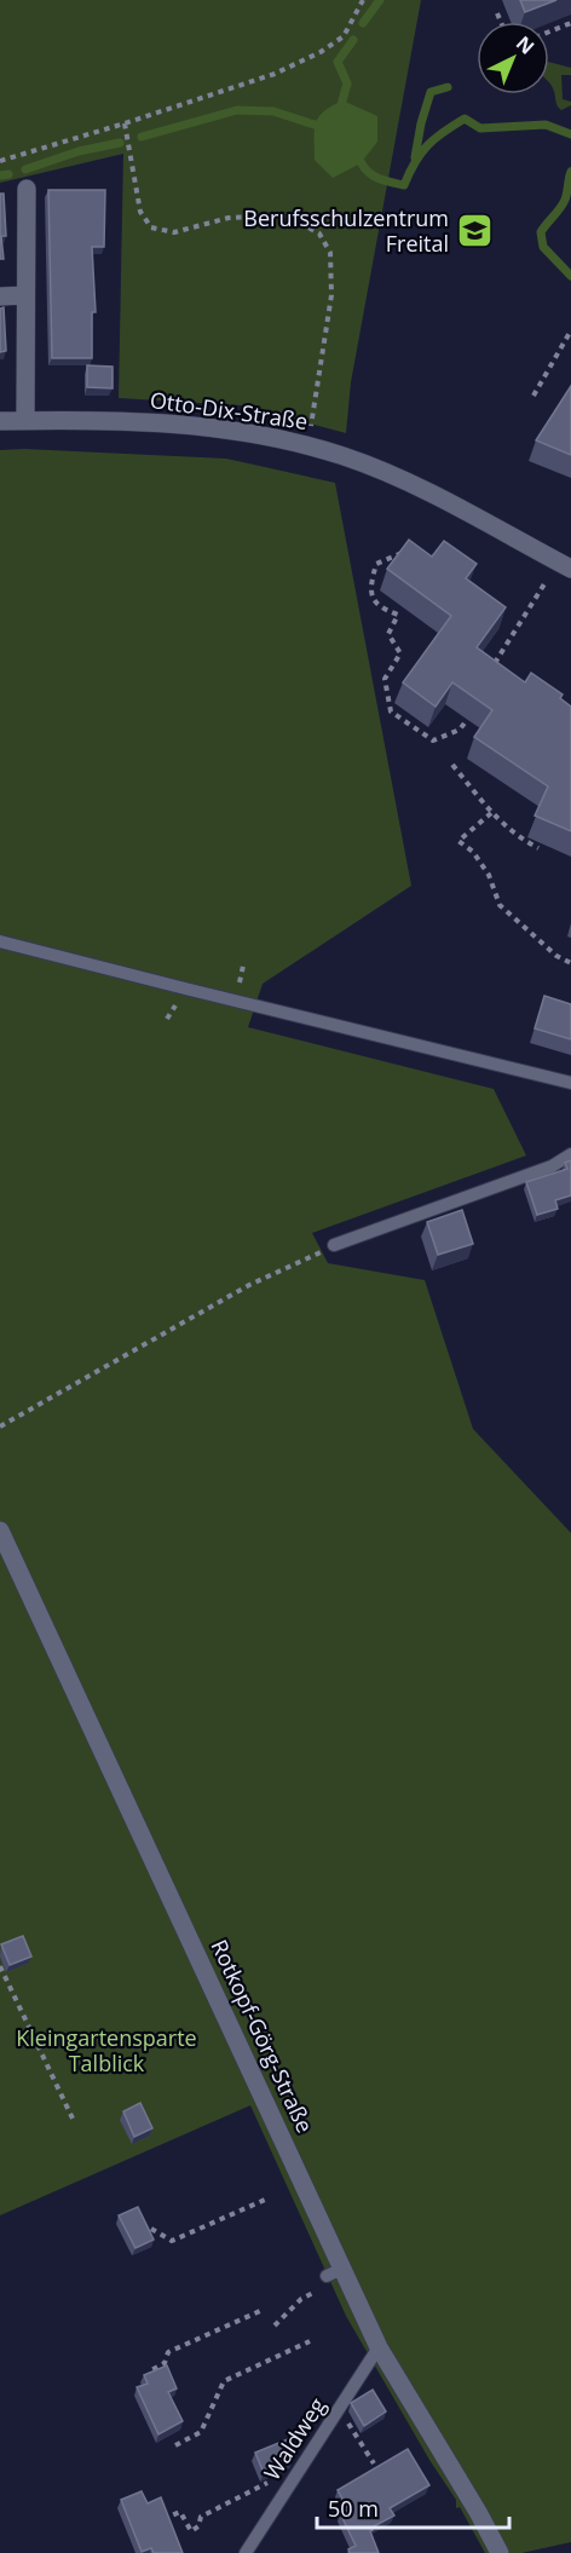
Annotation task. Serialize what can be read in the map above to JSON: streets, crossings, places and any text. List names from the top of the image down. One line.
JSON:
{"streets":{"street":["Otto-Dix-Straße","Rotkopf-Görg-Straße"],"lane":["Waldweg"]},"crossings":[["Rotkopf-Görg-Straße","Waldweg"]],"parks":["Kleingartensparte Talblick"],"places":{"school or university":["Berufsschulzentrum Freital"]},"scale_bar":"50 m","north":"top right"}
